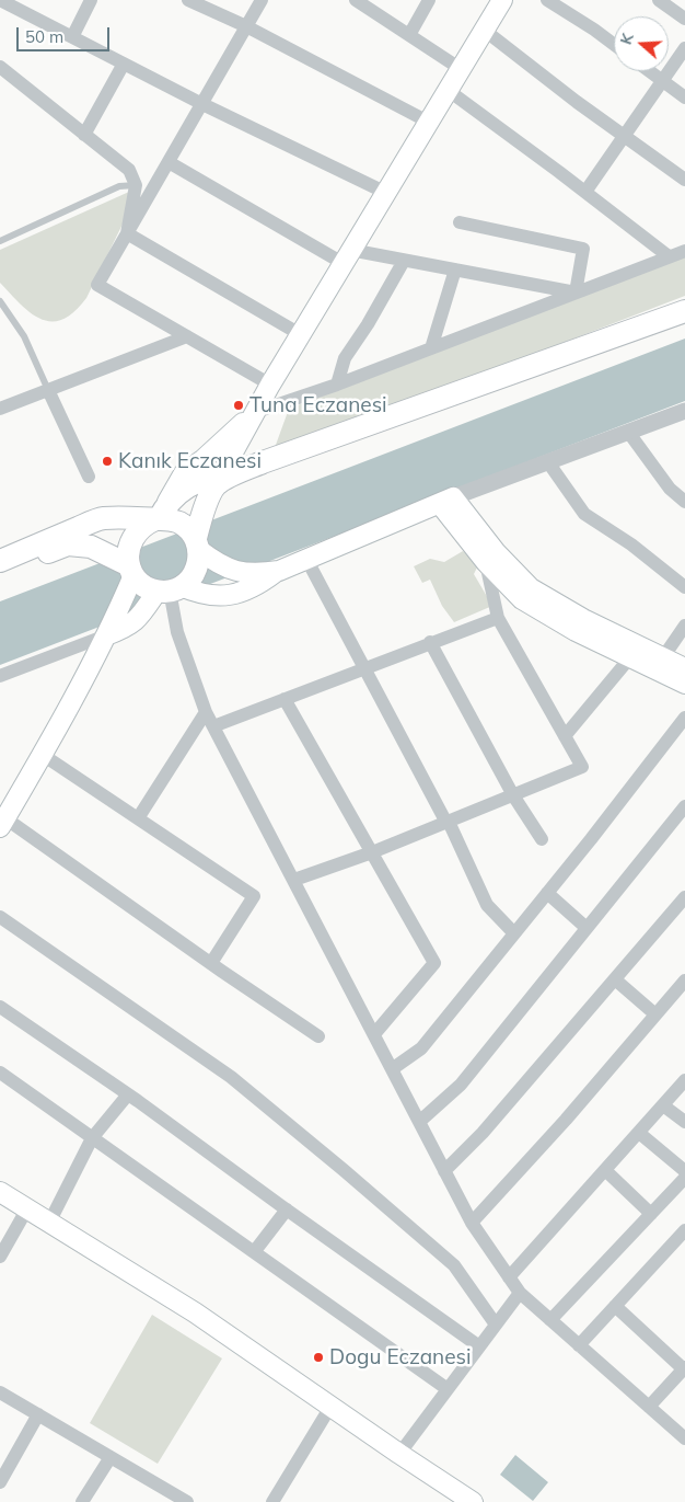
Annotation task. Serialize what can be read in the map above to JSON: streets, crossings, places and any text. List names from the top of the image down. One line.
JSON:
{"places":["Tuna Eczanesi","Kanık Eczanesi","Dogu Eczanesi"],"scale_bar":"50 m","north":"left"}
